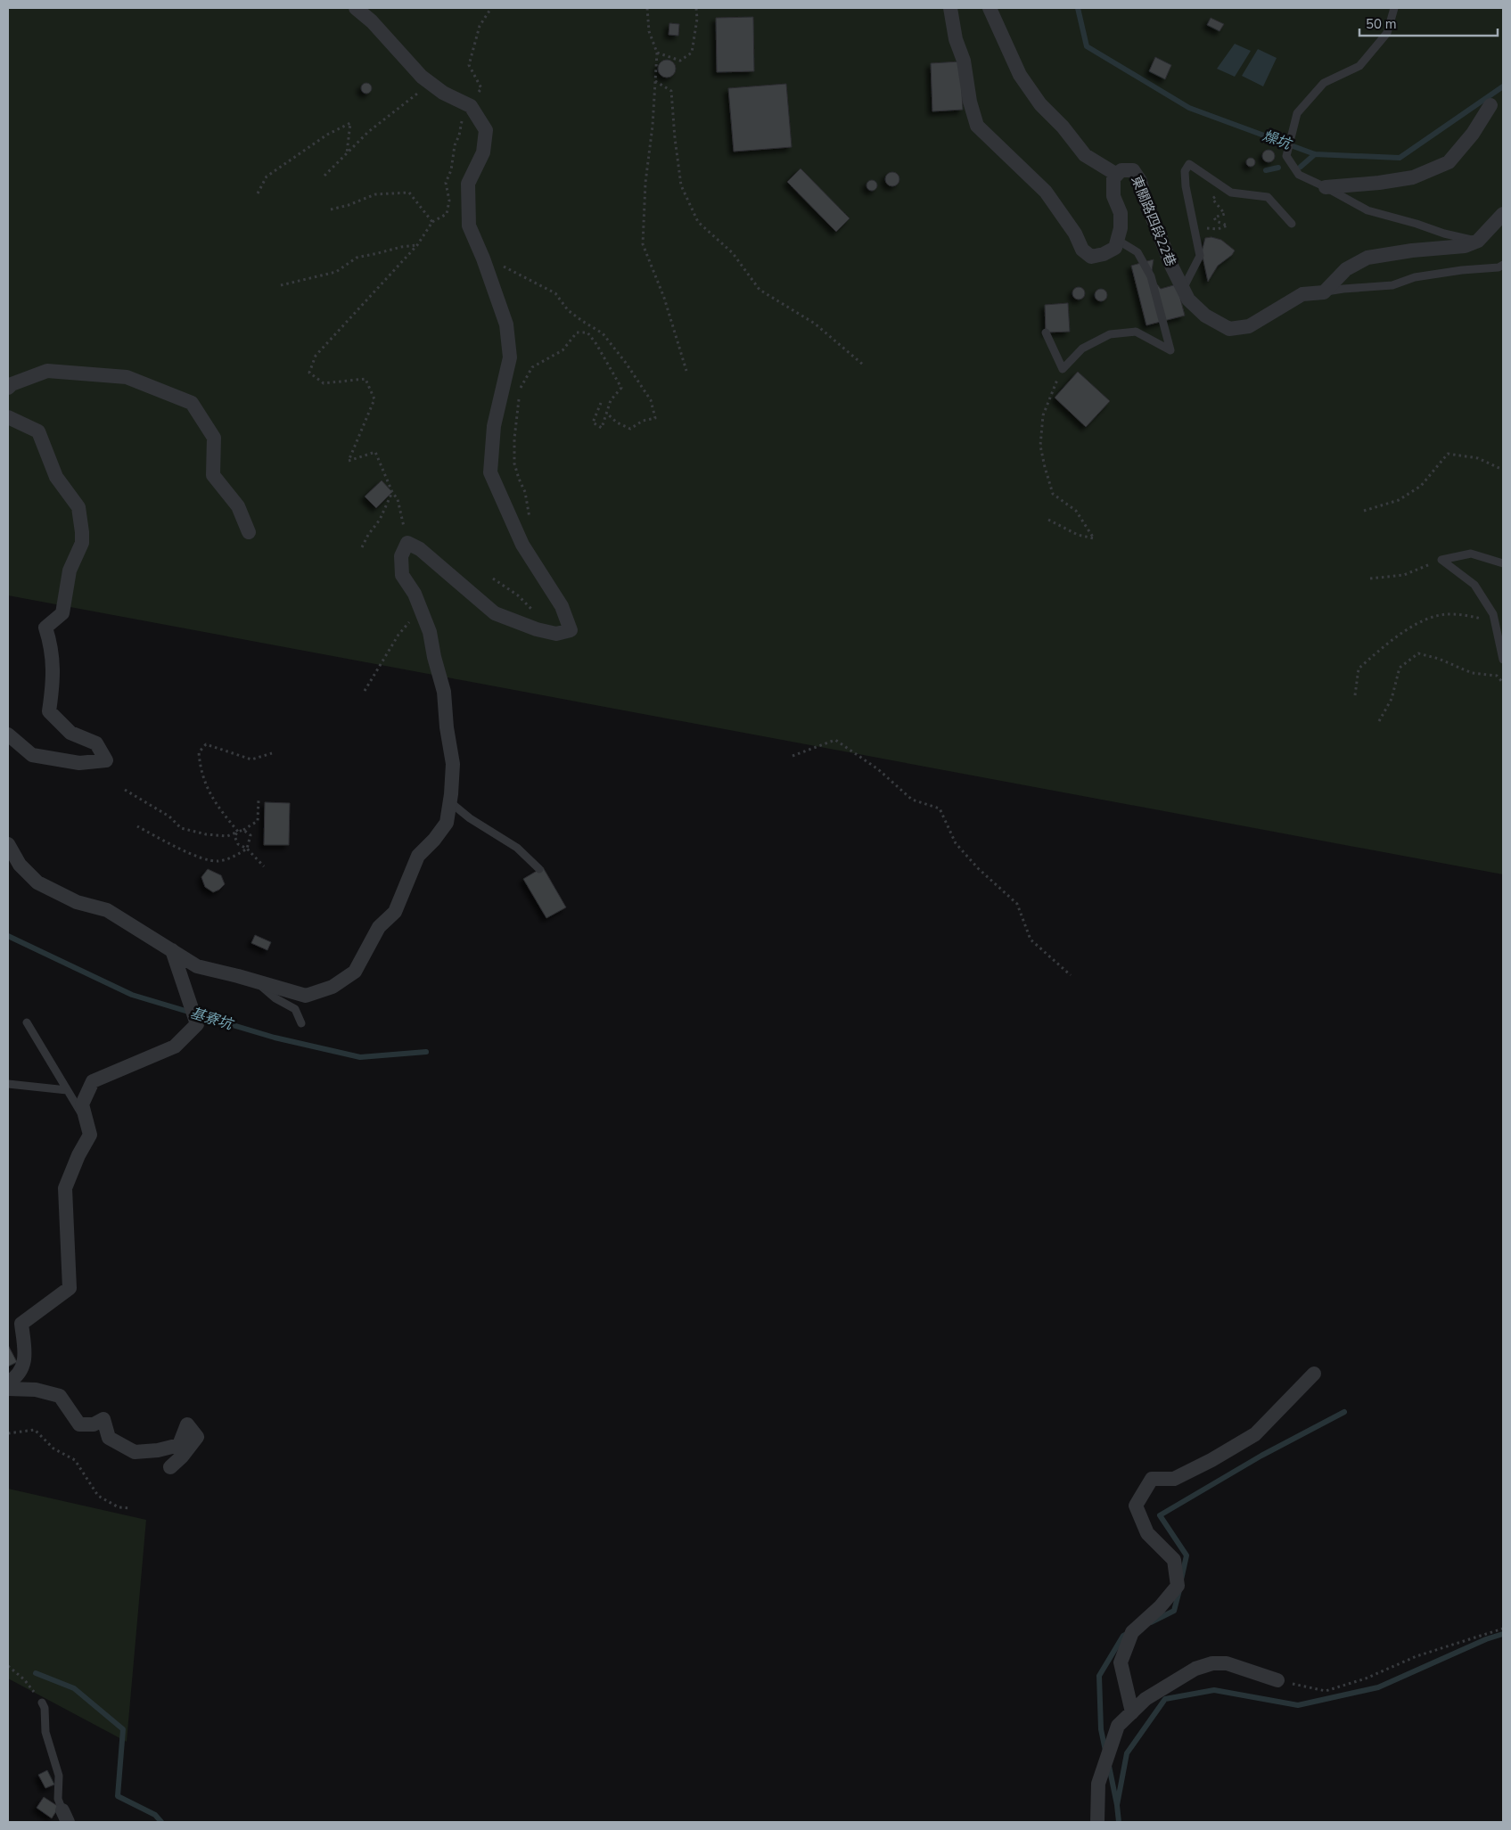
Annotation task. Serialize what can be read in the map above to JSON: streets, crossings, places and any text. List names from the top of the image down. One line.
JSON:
{"streets":{"street":["東關路四段22巷"]},"water":["燥坑","基寮坑"],"scale_bar":"50 m"}
